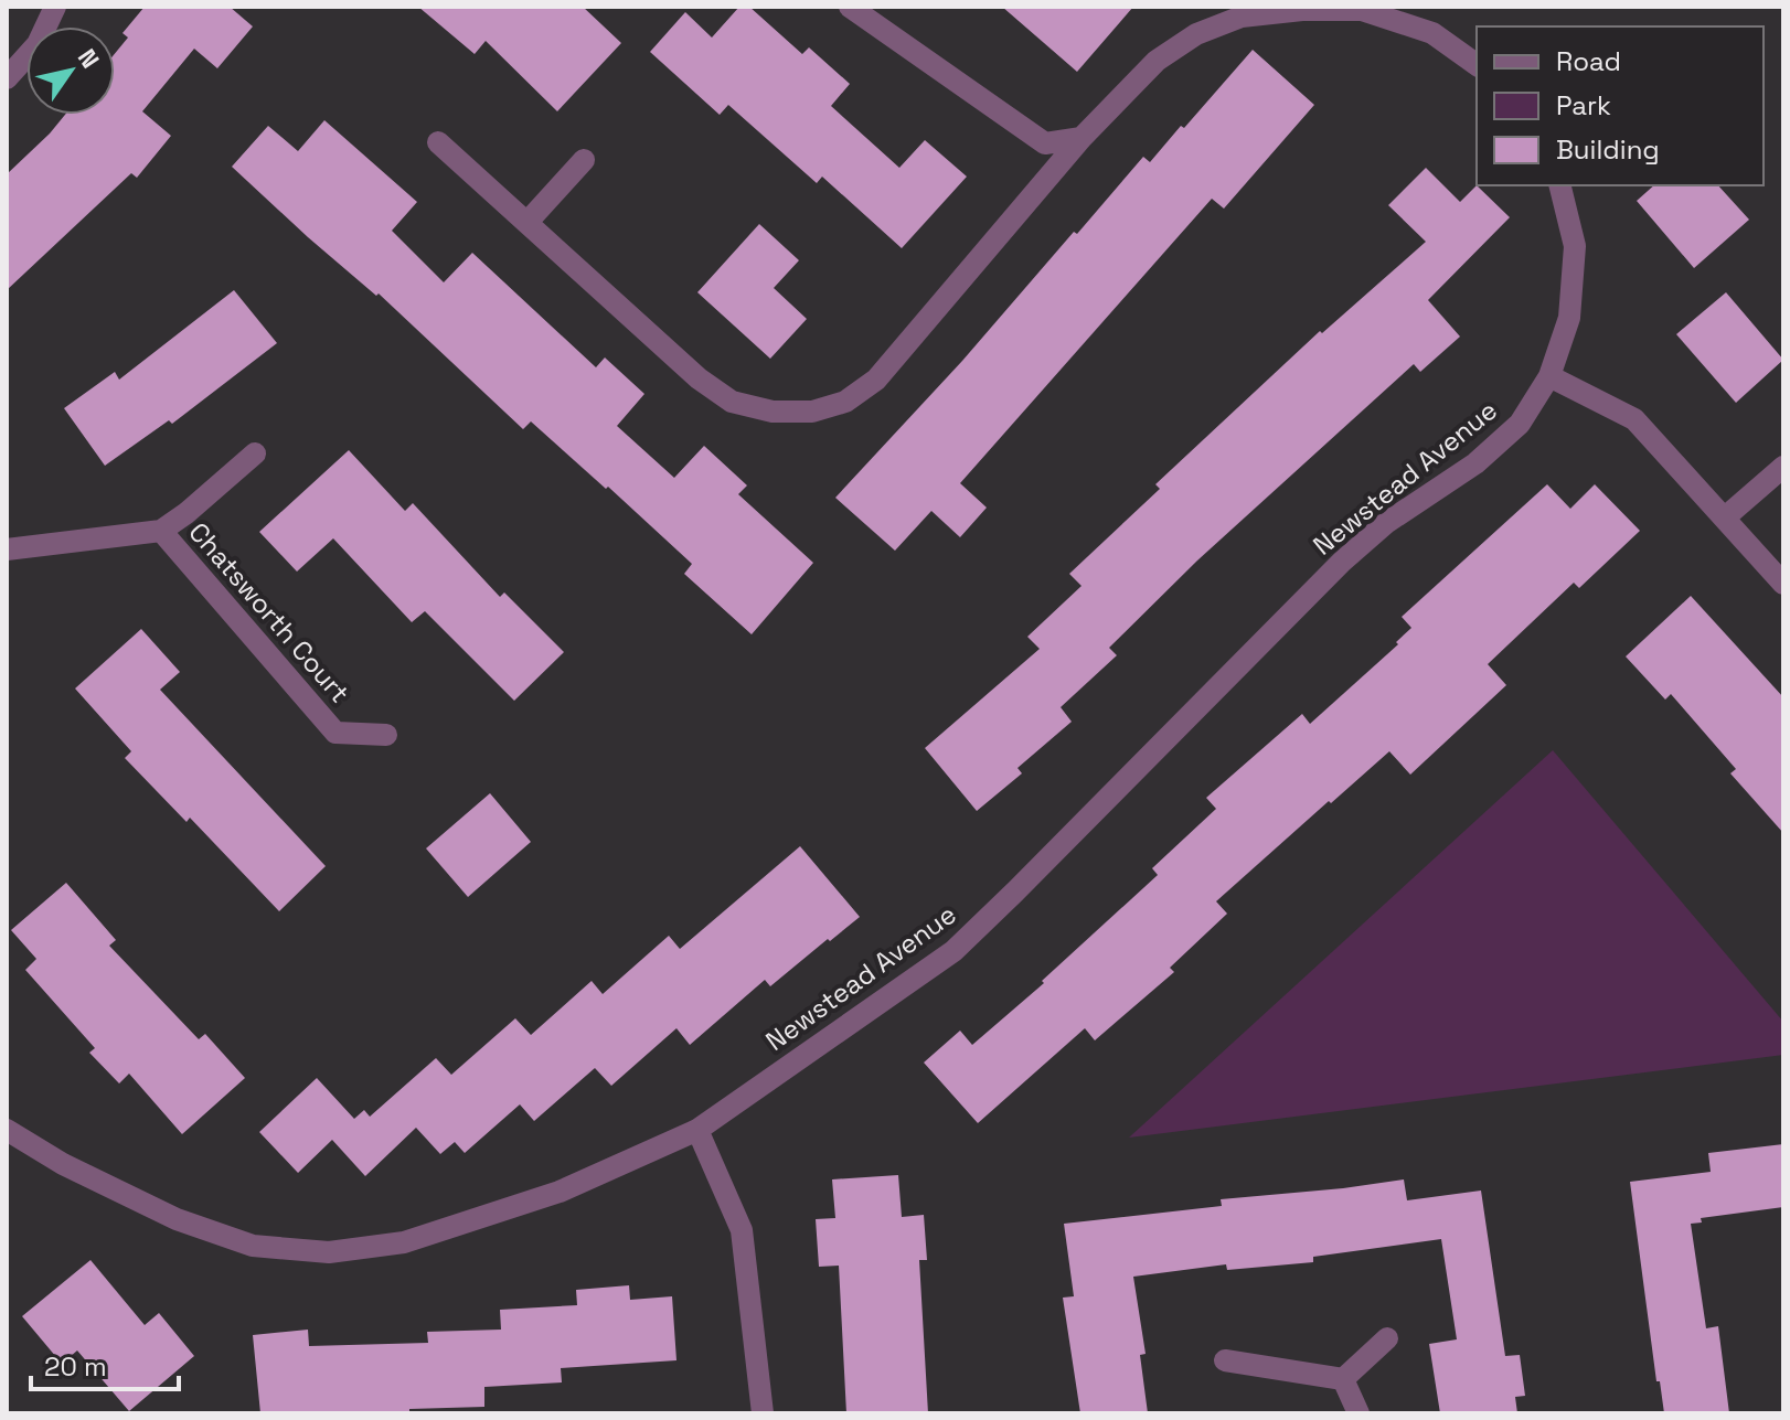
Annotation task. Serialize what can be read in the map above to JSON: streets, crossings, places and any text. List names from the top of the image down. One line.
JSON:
{"streets":{"street":["Newstead Avenue","Chatsworth Court"]},"legend":["Road","Park","Building"],"scale_bar":"20 m","north":"top right"}
